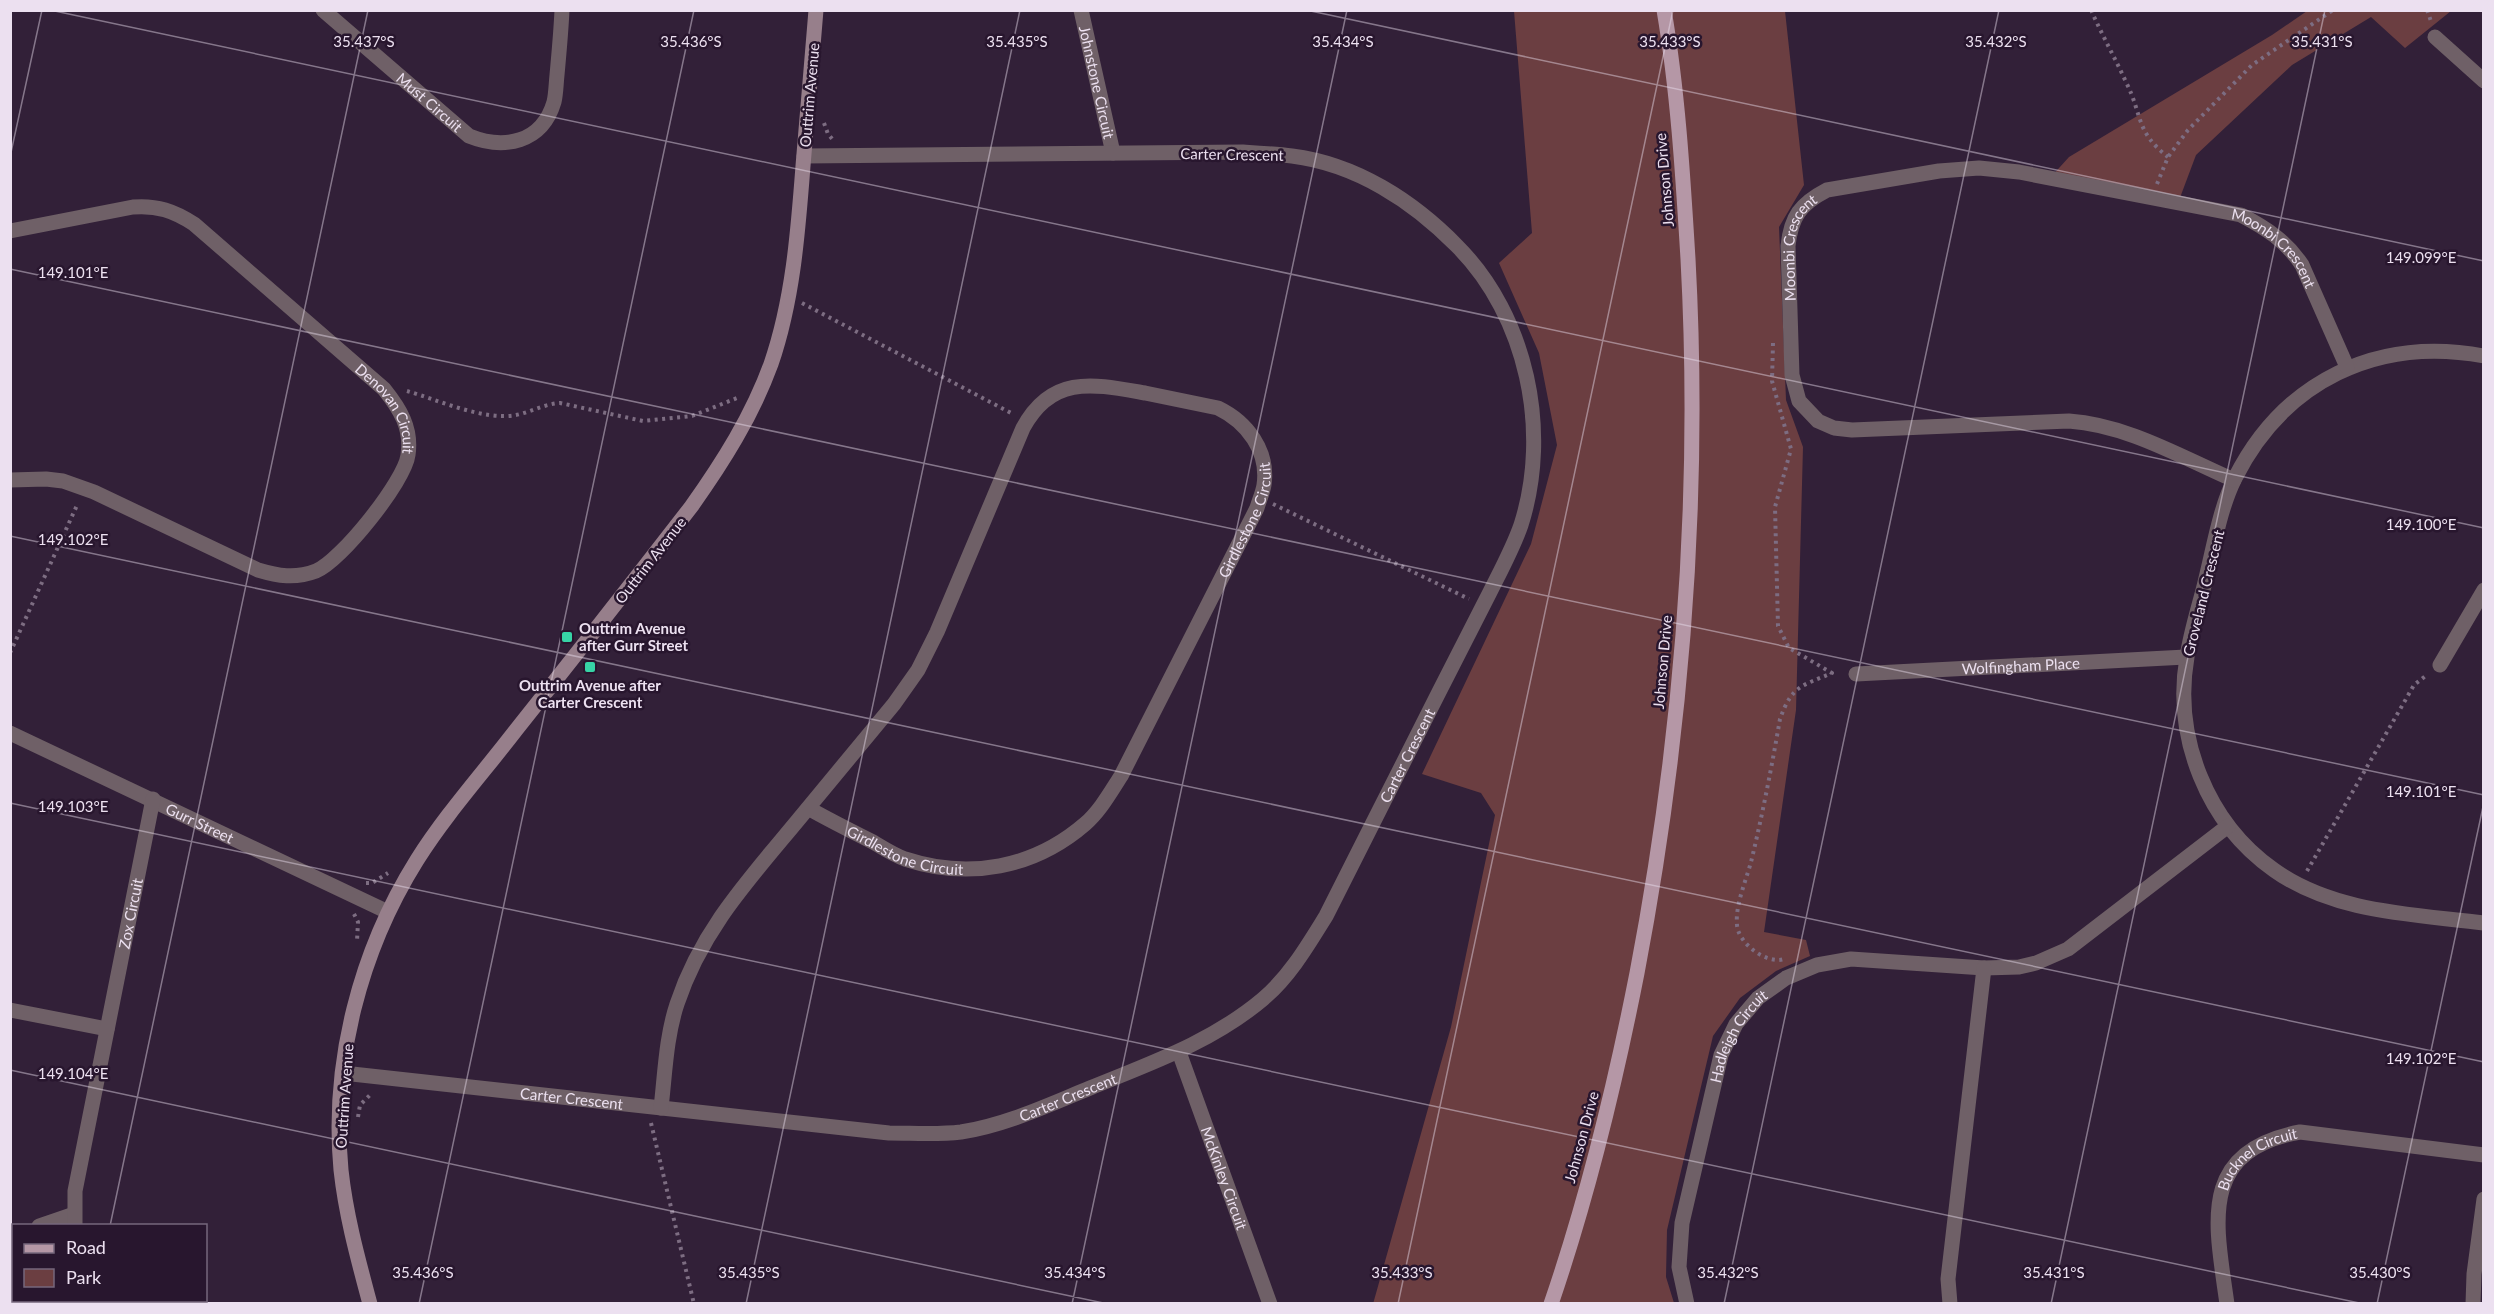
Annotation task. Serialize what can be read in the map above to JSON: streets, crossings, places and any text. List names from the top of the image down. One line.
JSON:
{"streets":{"main road":["Johnson Drive"],"street":["Johnstone Circuit","Outtrim Avenue","Must Circuit","Carter Crescent","Moonbi Crescent","Denovan Circuit","Girdlestone Circuit","Groveland Crescent","Wolfingham Place","Gurr Street","Zox Circuit","Hadleigh Circuit","Bucknel Circuit","McKinley Circuit"]},"crossings":[["Johnstone Circuit","Carter Crescent"],["Outtrim Avenue","Carter Crescent"],["Outtrim Avenue","Gurr Street"],["Carter Crescent","Girdlestone Circuit"],["Carter Crescent","McKinley Circuit"],["Moonbi Crescent","Groveland Crescent"],["Groveland Crescent","Wolfingham Place"],["Groveland Crescent","Hadleigh Circuit"],["Gurr Street","Zox Circuit"]],"places":{"transit":["Outtrim Avenue after Gurr Street","Outtrim Avenue after Carter Crescent"]},"legend":["Road","Park"],"coordinates":["35.437°S","35.436°S","35.435°S","35.434°S","35.433°S","35.432°S","35.431°S","149.099°E","149.101°E","149.100°E","149.102°E","149.103°E","149.104°E","35.430°S"]}
